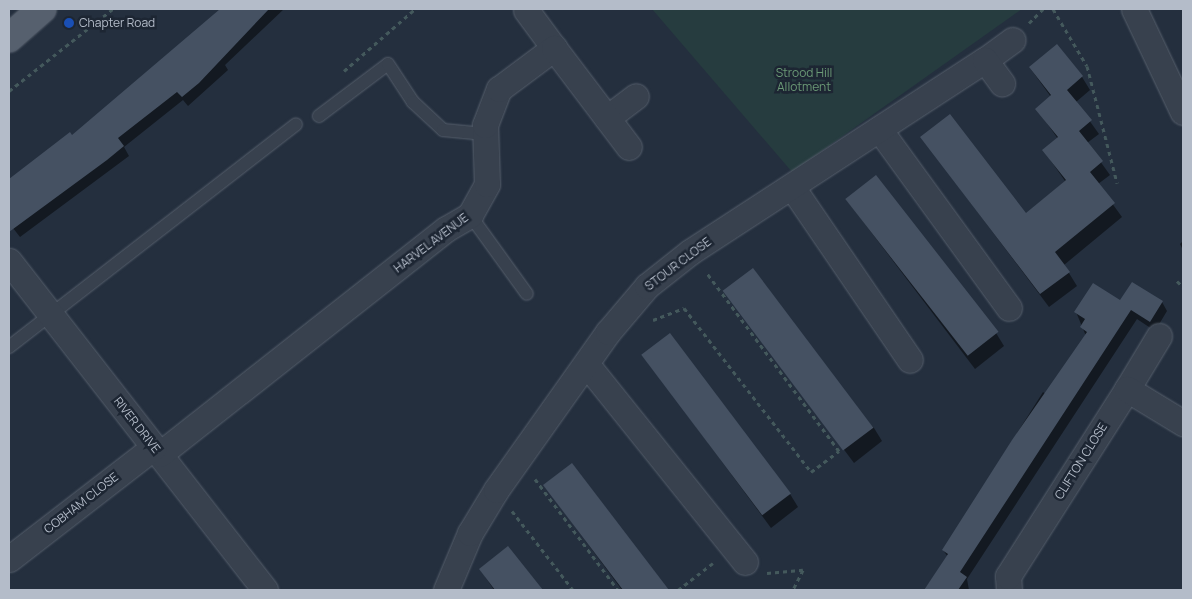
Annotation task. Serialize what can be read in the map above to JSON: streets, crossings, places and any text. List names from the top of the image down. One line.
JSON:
{"streets":{"street":["HARVEL AVENUE","STOUR CLOSE","RIVER DRIVE","CLIFTON CLOSE","COBHAM CLOSE"]},"crossings":[["HARVEL AVENUE","RIVER DRIVE"],["HARVEL AVENUE","COBHAM CLOSE"],["RIVER DRIVE","COBHAM CLOSE"]],"parks":["Strood Hill Allotment"],"places":["Chapter Road"]}
